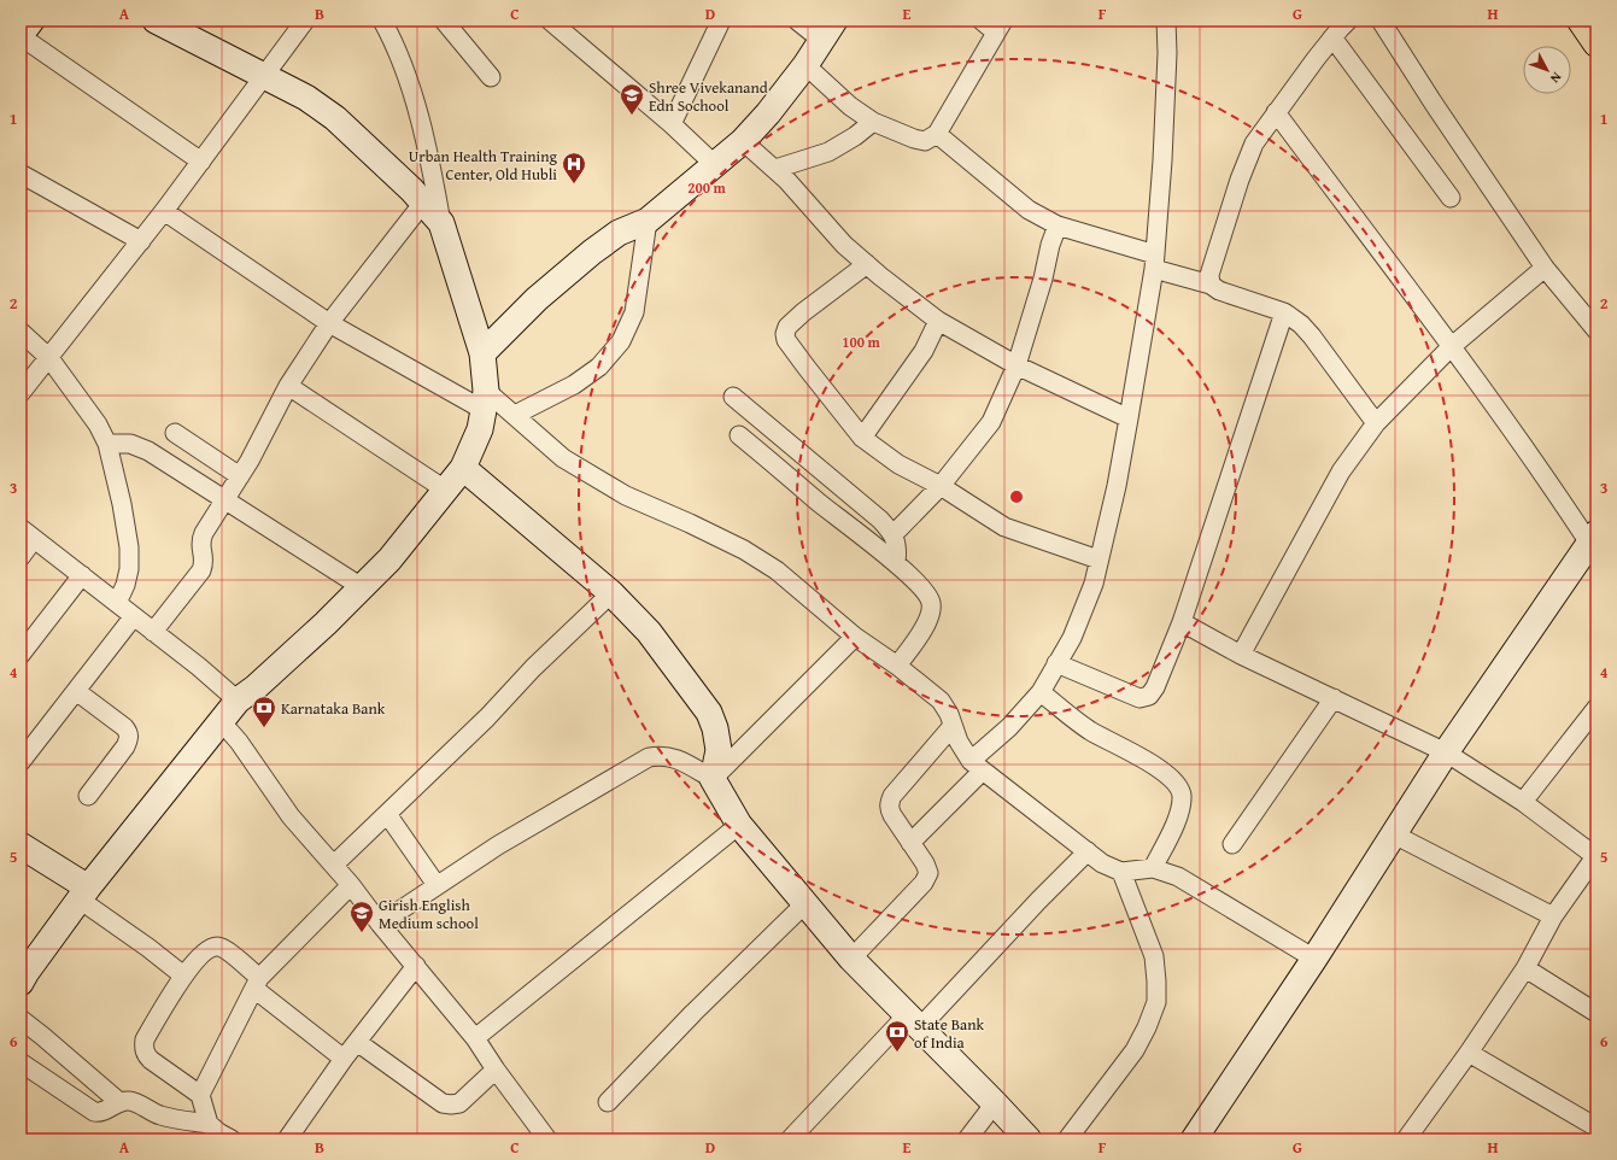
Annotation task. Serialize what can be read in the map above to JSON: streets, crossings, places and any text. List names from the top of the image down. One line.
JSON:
{"places":{"school or university":["Shree Vivekanand Edn Sochool","Girish English Medium school"],"hospital":["Urban Health Training Center, Old Hubli"],"bank":["Karnataka Bank","State Bank of India"]},"north":"bottom right","grid":{"columns":["A","B","C","D","E","F","G","H"],"rows":["1","2","3","4","5","6"]},"rings":["200 m","100 m"]}
